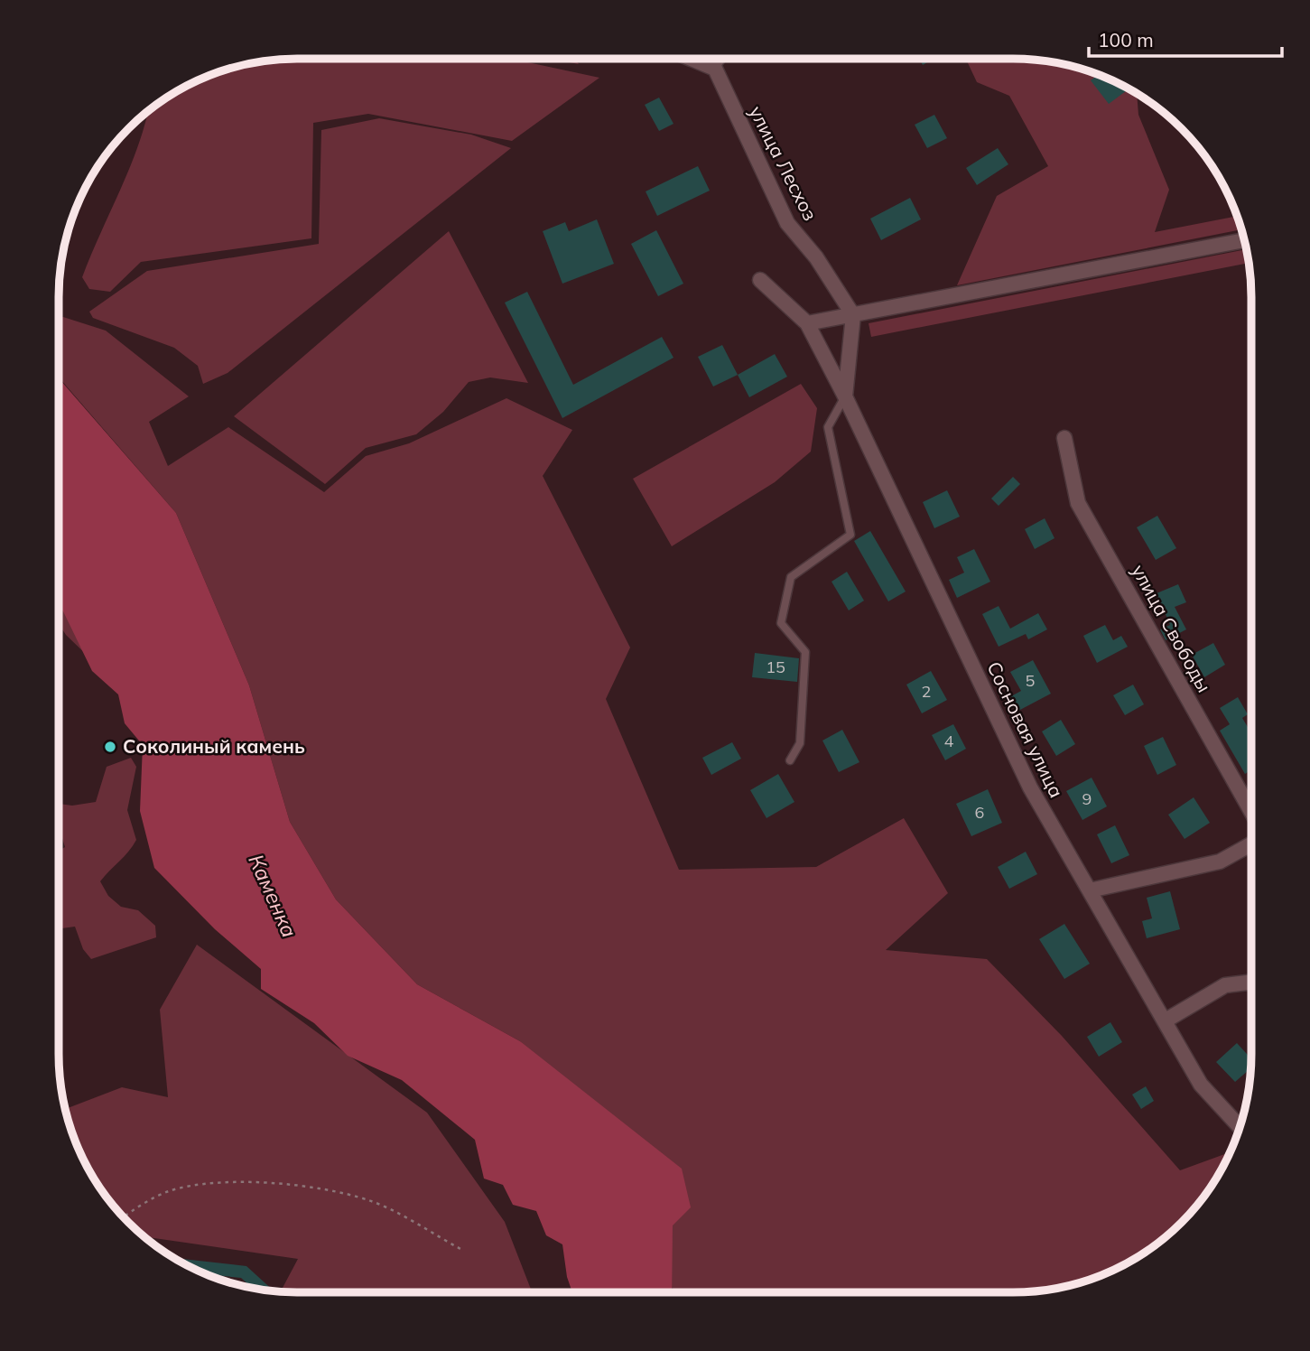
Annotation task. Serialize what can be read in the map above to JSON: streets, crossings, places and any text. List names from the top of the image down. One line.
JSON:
{"streets":{"street":["улица Лесхоз","улица Свободы","Сосновая улица"]},"water":["Каменка"],"places":["Соколиный камень"],"house_numbers":["15","5","2","4","9","6"],"scale_bar":"100 m"}
